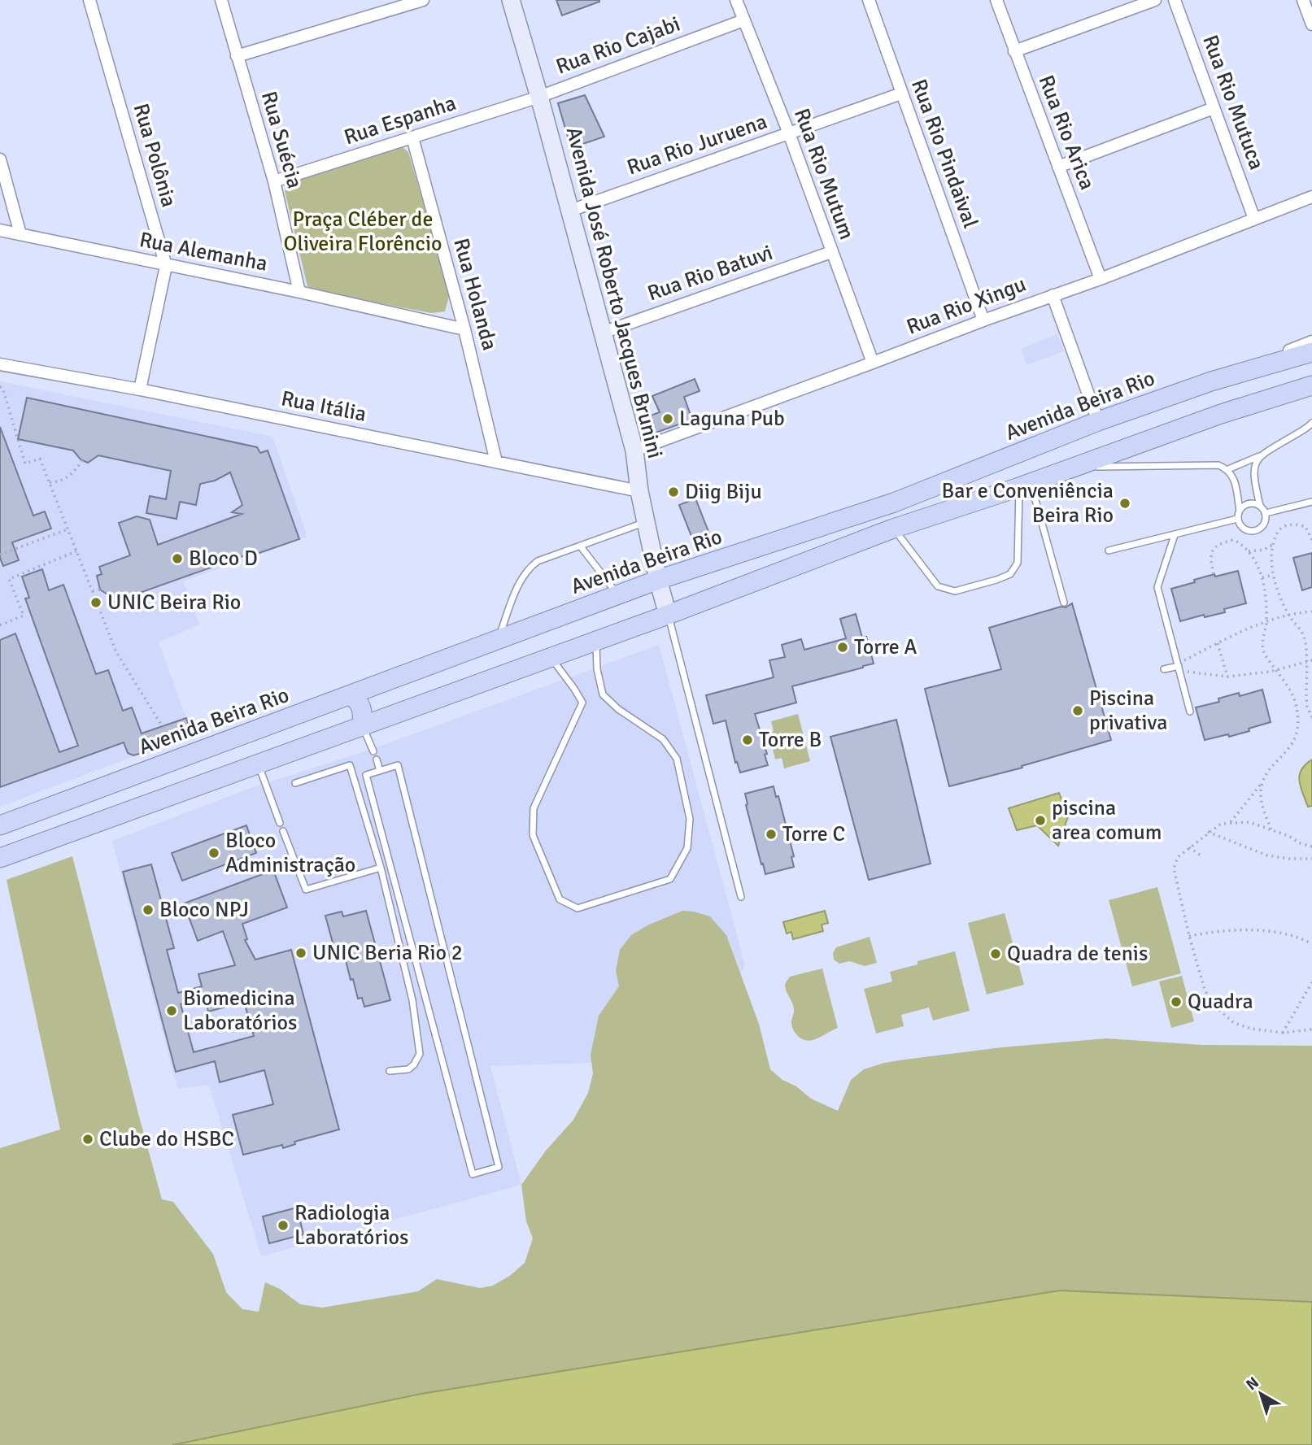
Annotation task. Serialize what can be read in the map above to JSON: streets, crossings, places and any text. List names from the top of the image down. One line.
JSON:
{"streets":{"main road":["Avenida José Roberto Jacques Brunini","Avenida Beira Rio"],"street":["Rua Rio Cajabi","Rua Rio Mutuca","Rua Espanha","Rua Rio Arica","Rua Suécia","Rua Rio Juruena","Rua Rio Pindaival","Rua Polônia","Rua Rio Mutum","Rua Alemanha","Rua Rio Batuvi","Rua Holanda","Rua Rio Xingu","Rua Itália"]},"crossings":[["Rua Rio Cajabi","Rua Espanha"],["Rua Rio Cajabi","Rua Rio Mutum"],["Rua Rio Cajabi","Avenida José Roberto Jacques Brunini"],["Rua Rio Mutuca","Rua Rio Xingu"],["Rua Espanha","Rua Suécia"],["Rua Espanha","Avenida José Roberto Jacques Brunini"],["Rua Espanha","Rua Holanda"],["Rua Rio Arica","Rua Rio Xingu"],["Rua Suécia","Rua Alemanha"],["Rua Rio Juruena","Rua Rio Pindaival"],["Rua Rio Juruena","Rua Rio Mutum"],["Rua Rio Juruena","Avenida José Roberto Jacques Brunini"],["Rua Rio Pindaival","Rua Rio Xingu"],["Rua Polônia","Rua Alemanha"],["Rua Polônia","Rua Itália"],["Rua Rio Mutum","Rua Rio Batuvi"],["Rua Rio Mutum","Rua Rio Xingu"],["Rua Alemanha","Rua Holanda"],["Rua Rio Batuvi","Avenida José Roberto Jacques Brunini"],["Avenida José Roberto Jacques Brunini","Rua Rio Xingu"],["Avenida José Roberto Jacques Brunini","Avenida Beira Rio"],["Avenida José Roberto Jacques Brunini","Rua Itália"],["Rua Holanda","Rua Itália"]],"parks":["Praça Cléber de Oliveira Florêncio"],"places":["Laguna Pub","Diig Biju","Bar e Conveniência Beira Rio","Bloco D","UNIC Beira Rio","Torre A","Piscina privativa","Torre B","piscina area comum","Torre C","Bloco Administração","Bloco NPJ","UNIC Beria Rio 2","Quadra de tenis","Quadra","Biomedicina Laboratórios","Clube do HSBC","Radiologia Laboratórios"],"north":"top left"}
